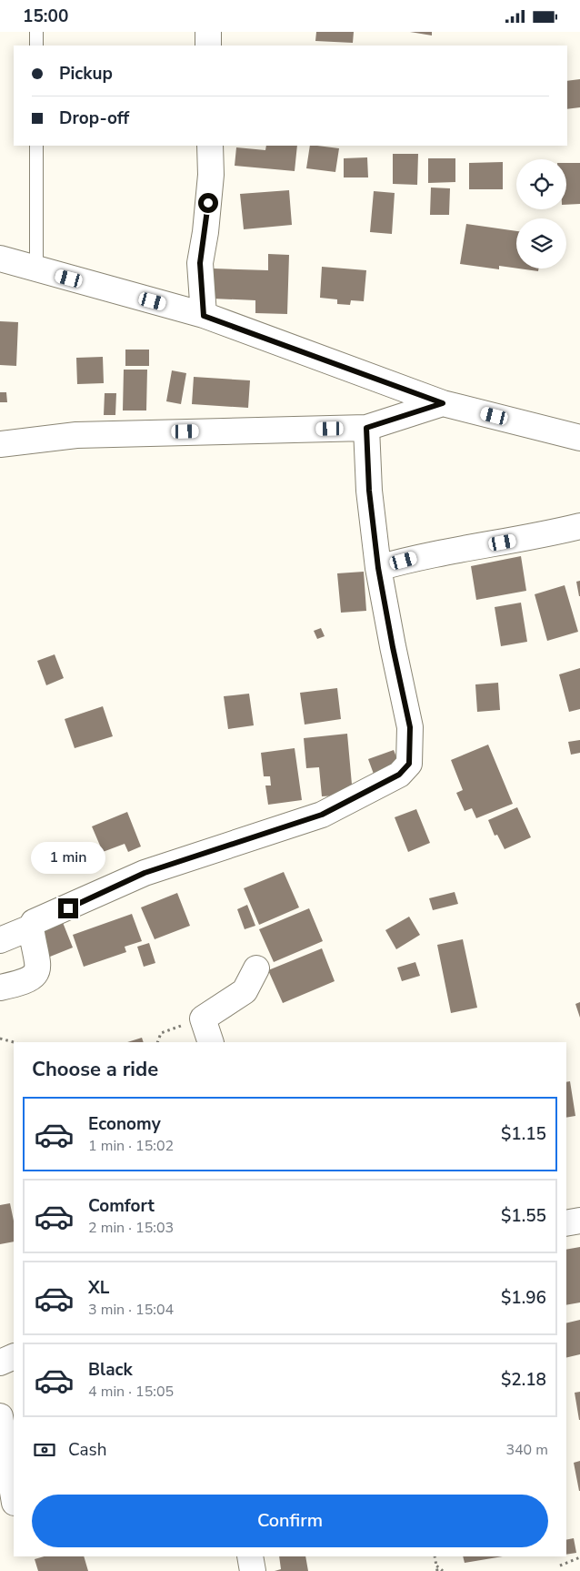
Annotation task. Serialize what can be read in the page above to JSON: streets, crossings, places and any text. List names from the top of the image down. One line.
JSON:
{"page":{"status":"15:00","banner":["Pickup","Drop-off"],"bubble":"1 min","heading":"Choose a ride","list":[{"name":"Economy","note":"1 min · 15:02","value":"$1.15"},{"name":"Comfort","note":"2 min · 15:03","value":"$1.55"},{"name":"XL","note":"3 min · 15:04","value":"$1.96"},{"name":"Black","note":"4 min · 15:05","value":"$2.18"}],"pay":["Cash","340 m"],"buttons":"Confirm"}}
